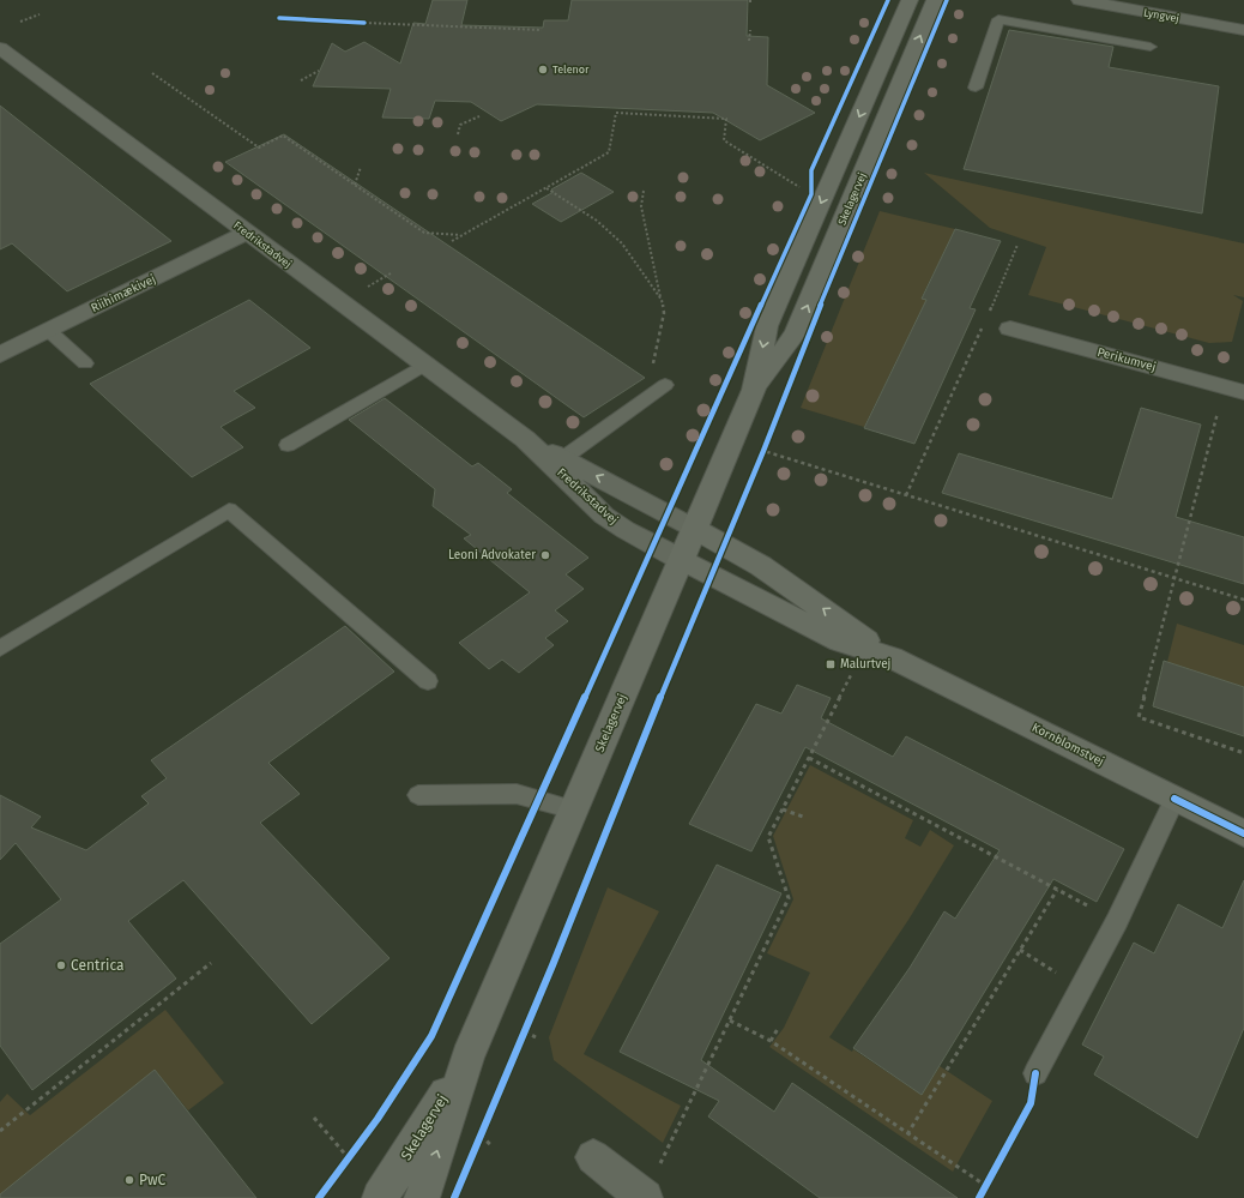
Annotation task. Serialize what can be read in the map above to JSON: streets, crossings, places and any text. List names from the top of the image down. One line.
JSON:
{"streets":{"street":["Lyngvej","Skelagervej","Fredrikstadvej","Riihimækivej","Perikumvej","Kornblomstvej"]},"crossings":[["Skelagervej","Fredrikstadvej"],["Skelagervej","Kornblomstvej"],["Fredrikstadvej","Riihimækivej"],["Fredrikstadvej","Kornblomstvej"]],"places":{"other":["Telenor","Leoni Advokater","Centrica","PwC"],"transit":["Malurtvej"]}}
